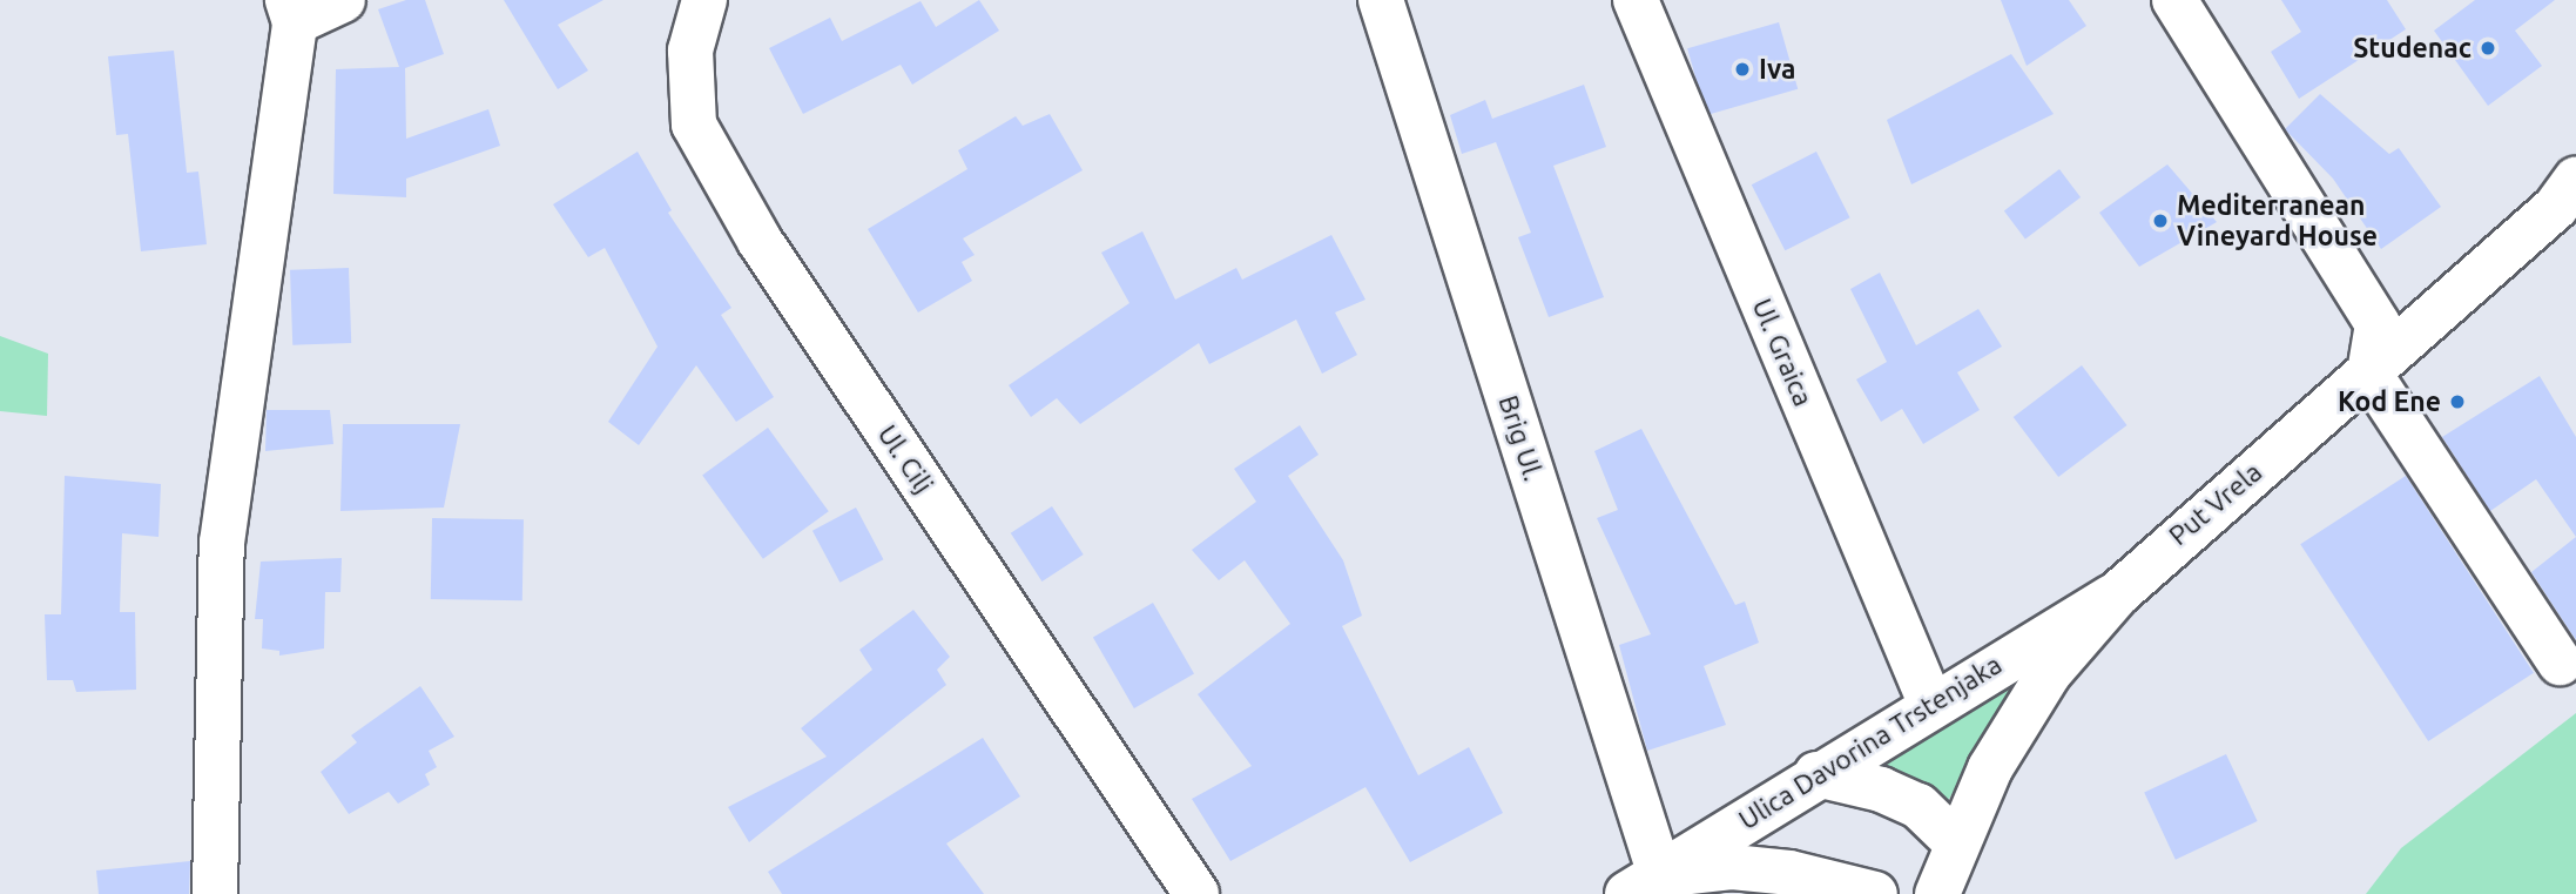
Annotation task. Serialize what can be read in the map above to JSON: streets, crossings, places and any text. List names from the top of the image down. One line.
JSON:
{"streets":{"street":["Ul. Graica","Brig Ul.","Ul. Cilj","Put Vrela","Ulica Davorina Trstenjaka"]},"crossings":[["Ul. Graica","Ulica Davorina Trstenjaka"],["Brig Ul.","Ulica Davorina Trstenjaka"],["Put Vrela","Ulica Davorina Trstenjaka"]],"places":["Studenac","Iva","Mediterranean Vineyard House","Kod Ene"]}
